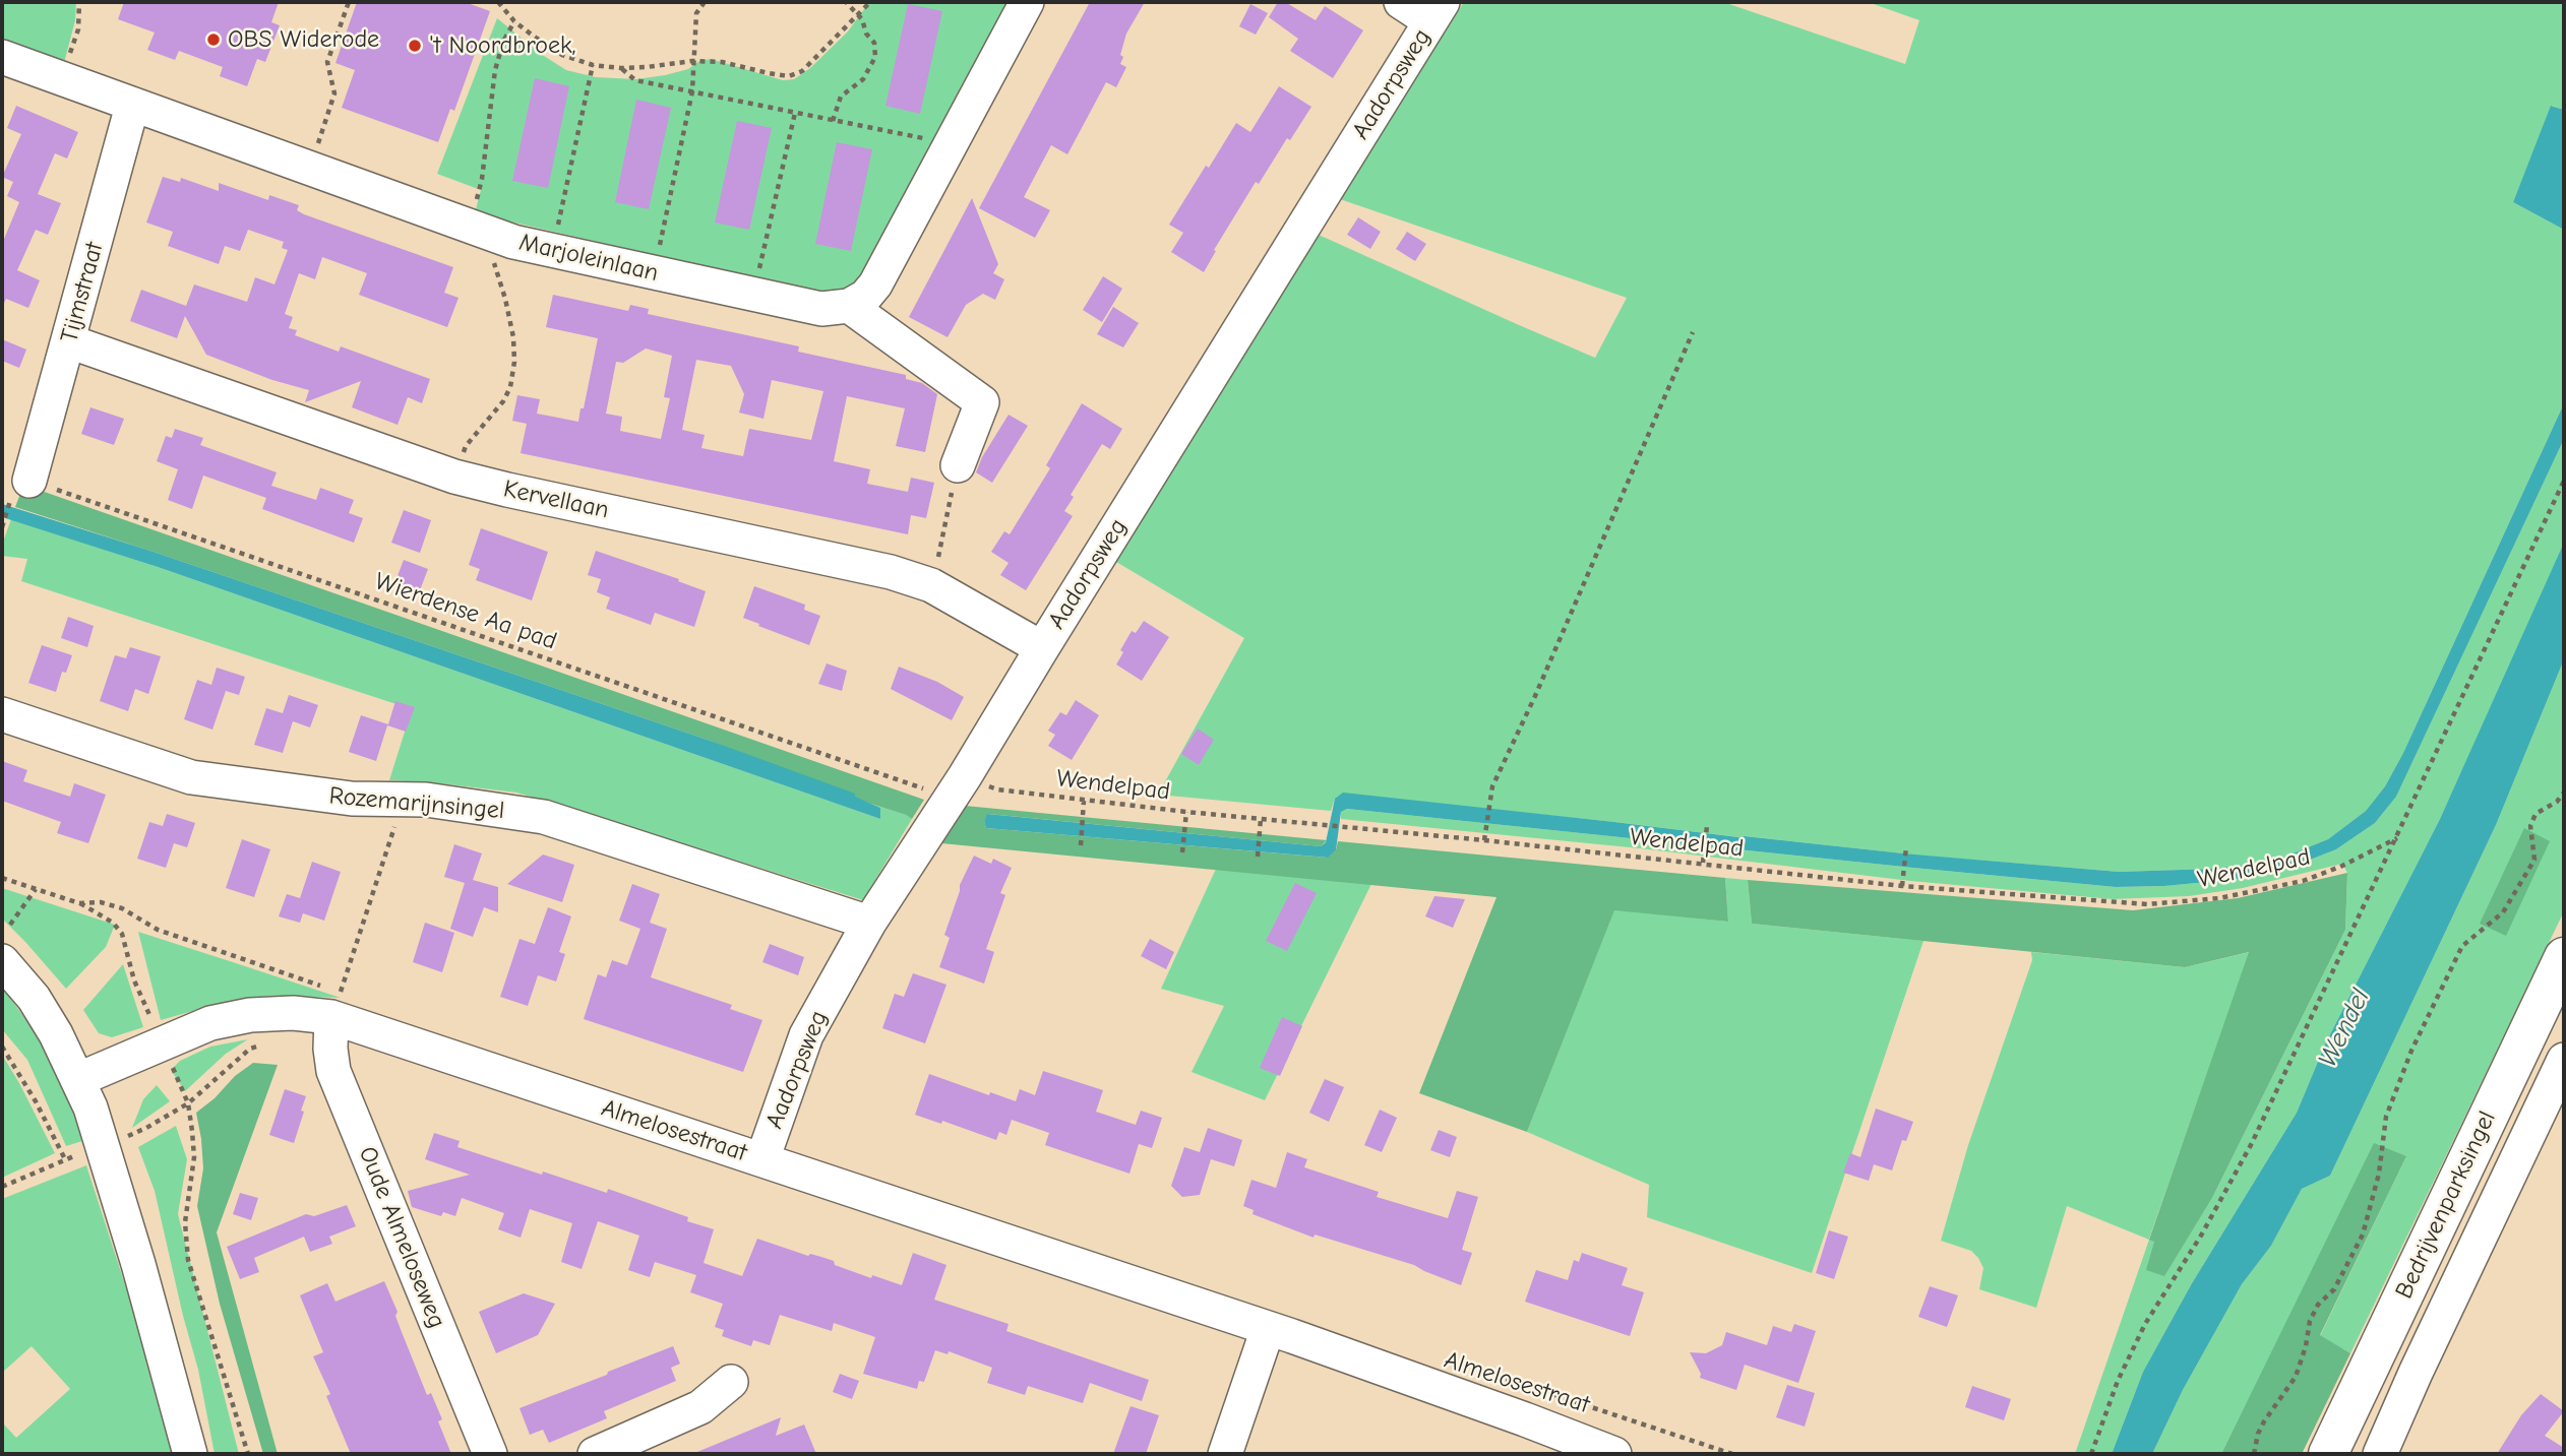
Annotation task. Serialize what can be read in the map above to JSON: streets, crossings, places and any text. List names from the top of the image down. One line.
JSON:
{"streets":{"highway":["Bedrijvenparksingel"],"street":["Aadorpsweg","Marjoleinlaan","Tijmstraat","Kervellaan","Rozemarijnsingel","Almelosestraat","Oude Almeloseweg"],"path":["Wierdense Aa pad","Wendelpad"]},"crossings":[["Aadorpsweg","Kervellaan"],["Aadorpsweg","Wierdense Aa pad"],["Aadorpsweg","Wendelpad"],["Aadorpsweg","Rozemarijnsingel"],["Aadorpsweg","Almelosestraat"],["Marjoleinlaan","Tijmstraat"],["Tijmstraat","Kervellaan"],["Tijmstraat","Wierdense Aa pad"],["Wierdense Aa pad","Wendelpad"],["Almelosestraat","Oude Almeloseweg"]],"water":["Wendel"],"places":["OBS Widerode","'t Noordbroek,"]}
